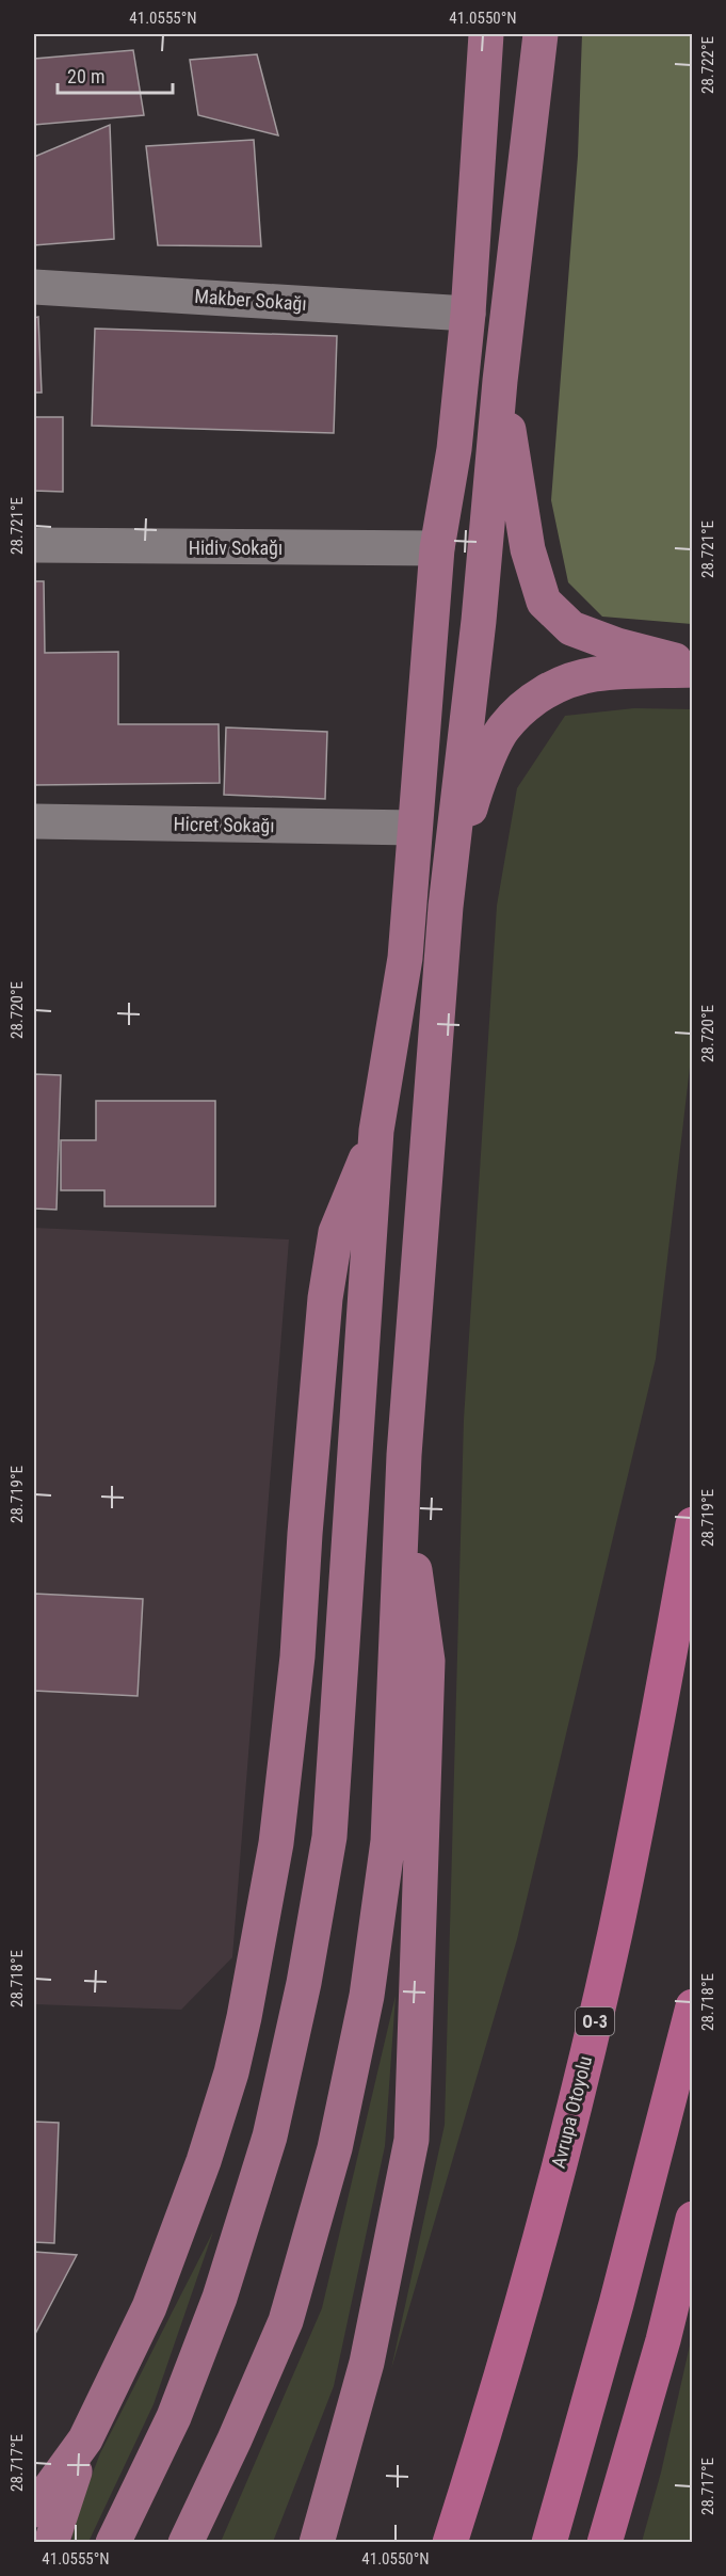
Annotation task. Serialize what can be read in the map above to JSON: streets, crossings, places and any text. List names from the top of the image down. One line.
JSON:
{"streets":{"highway":["O-3","Avrupa Otoyolu"],"street":["Makber Sokağı","Hidiv Sokağı","Hicret Sokağı"]},"scale_bar":"20 m","coordinates":["41.0555°N","41.0550°N","28.722°E","28.721°E","28.720°E","28.719°E","28.718°E","28.717°E"]}
